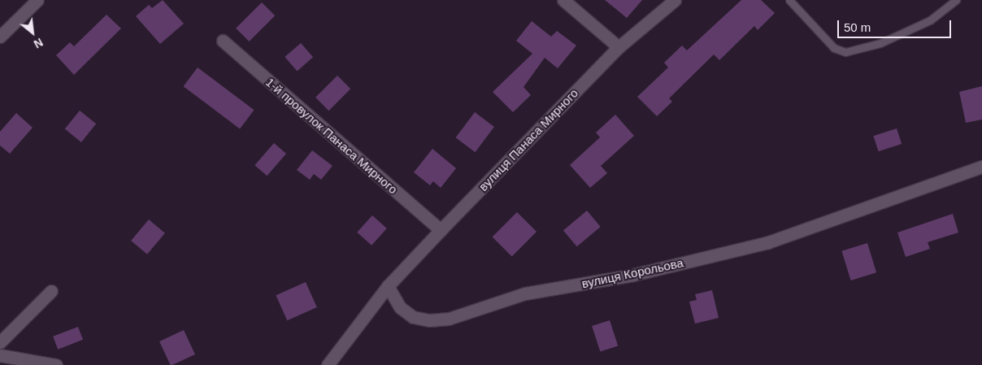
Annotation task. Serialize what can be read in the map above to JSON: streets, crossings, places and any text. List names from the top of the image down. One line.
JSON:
{"streets":{"street":["1-й провулок Панаса Мирного","вулиця Панаса Мирного","вулиця Корольова"]},"crossings":[["1-й провулок Панаса Мирного","вулиця Панаса Мирного"],["вулиця Панаса Мирного","вулиця Корольова"]],"scale_bar":"50 m","north":"bottom right"}
